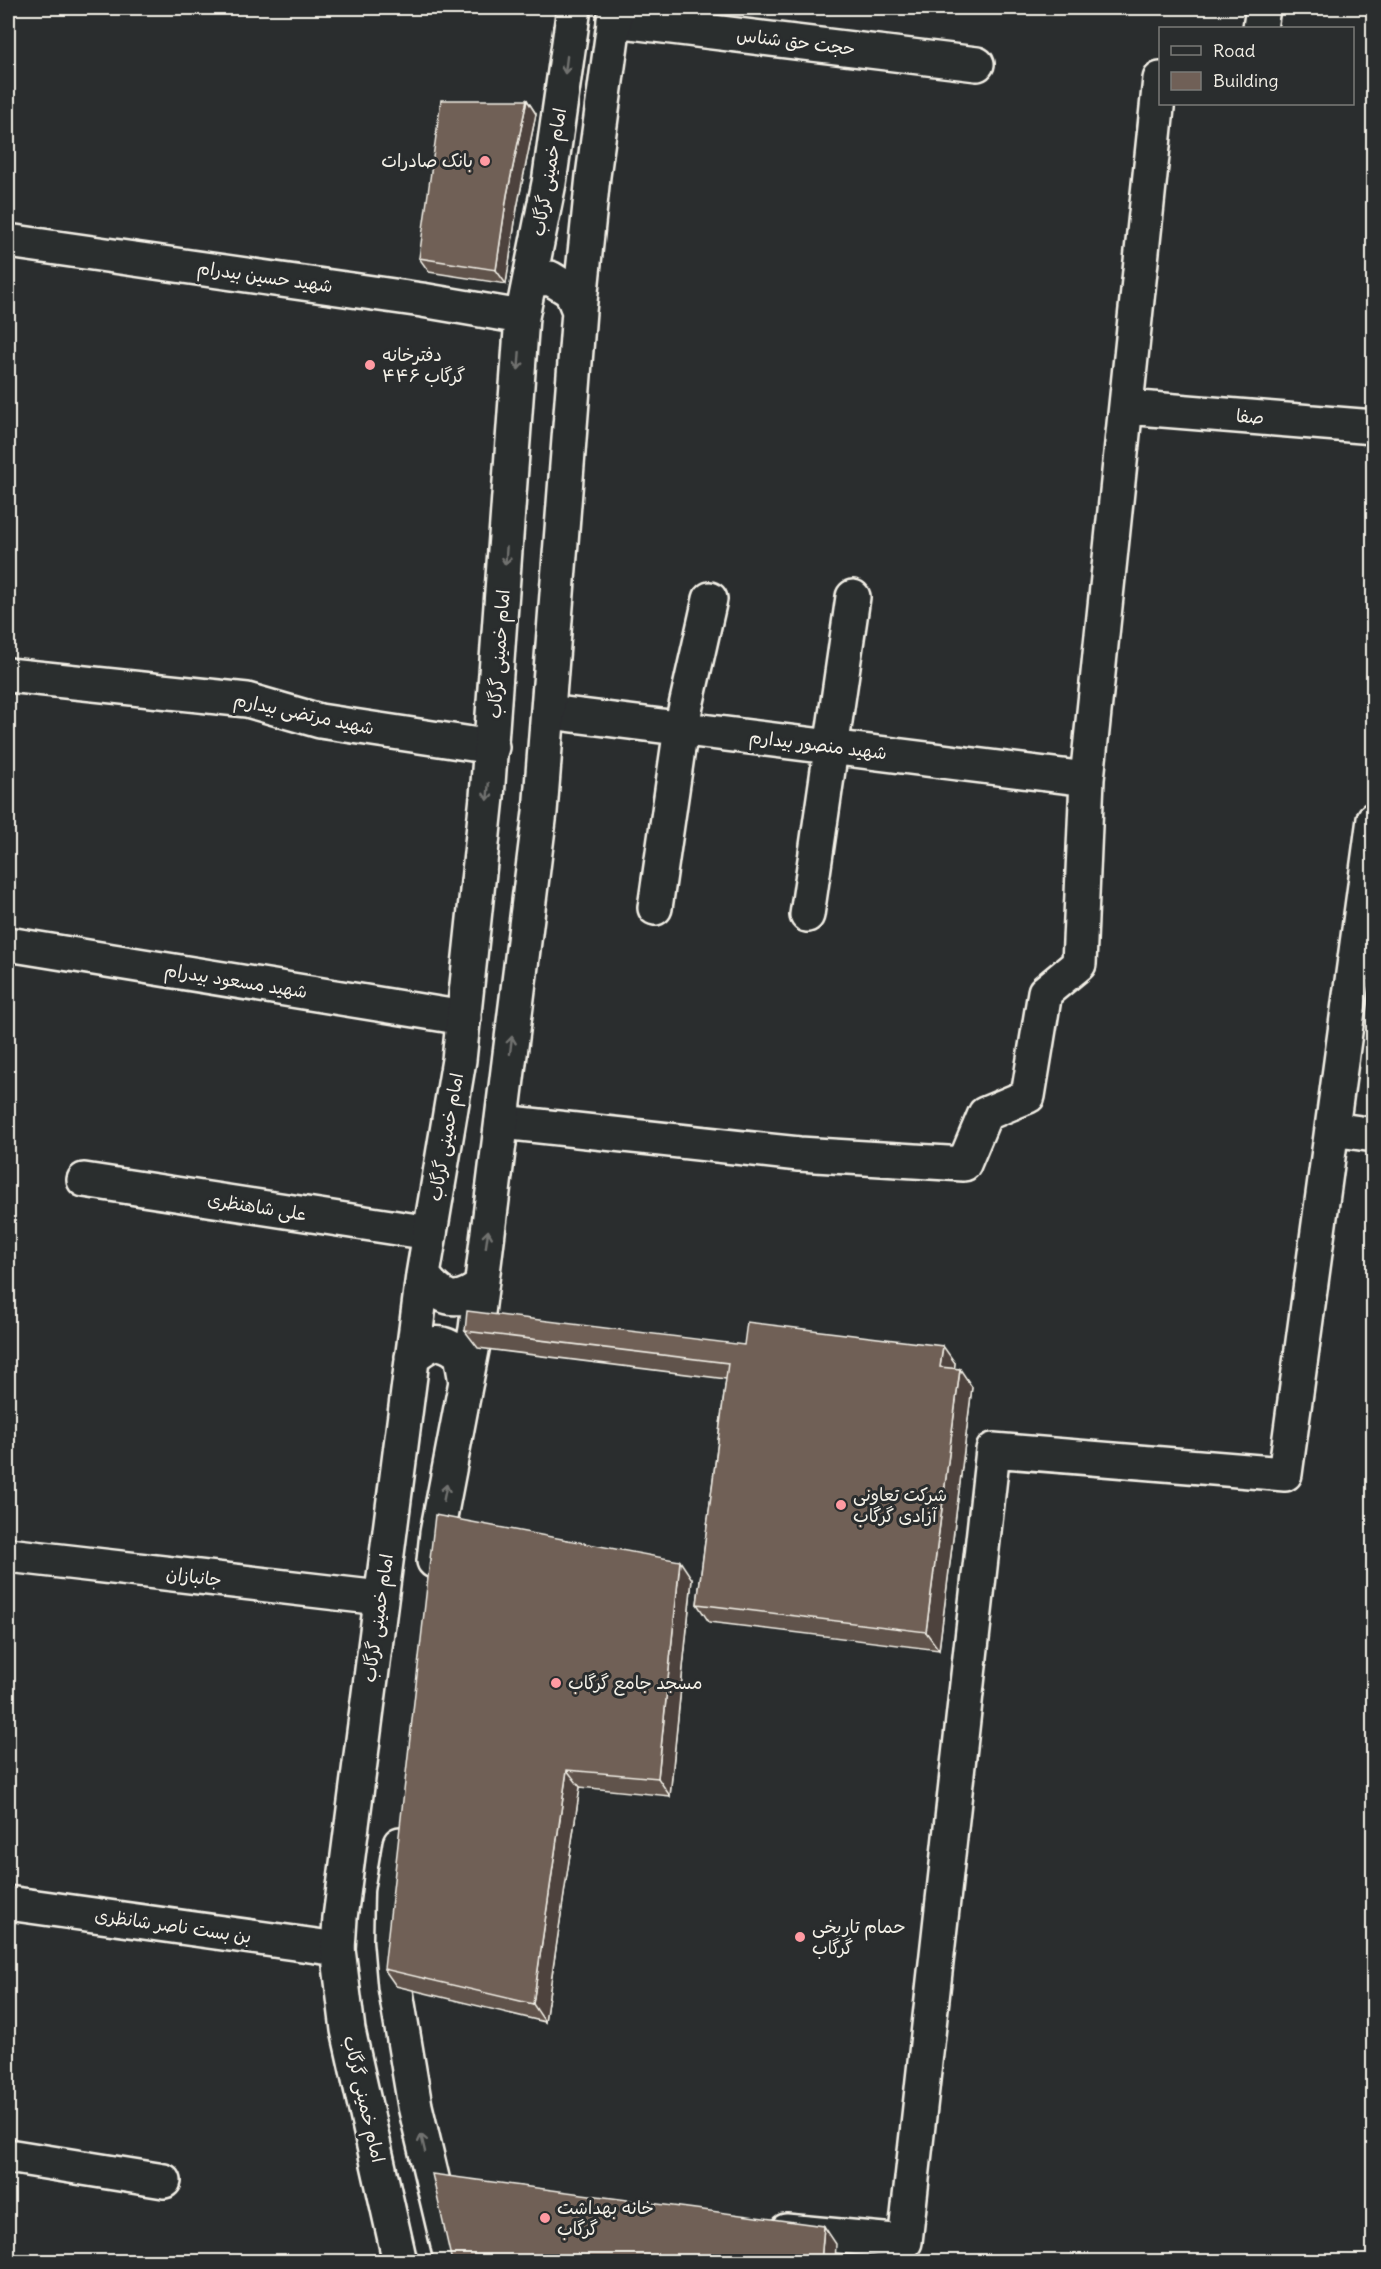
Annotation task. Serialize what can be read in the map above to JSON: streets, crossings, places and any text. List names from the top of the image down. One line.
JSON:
{"streets":{"street":["حجت حق شناس","امام خمینی گرگاب","شهید حسین بیدرام","صفا","شهيد مرتضی بیدارم","شهيد منصور بیدارم","شهید مسعود بیدرام","علی شاهنظری","جانبازان","بن بست ناصر شانظری"]},"crossings":[["امام خمینی گرگاب","شهید حسین بیدرام"],["امام خمینی گرگاب","شهيد مرتضی بیدارم"],["امام خمینی گرگاب","شهید مسعود بیدرام"],["امام خمینی گرگاب","علی شاهنظری"],["امام خمینی گرگاب","جانبازان"],["امام خمینی گرگاب","بن بست ناصر شانظری"]],"places":["بانک صادرات","دفترخانه ۴۴۶ گرگاب","شرکت تعاونی آزادی گرگاب","مسجد جامع گرگاب","حمام تاریخی گرگاب","خانه بهداشت گرگاب"],"legend":["Road","Building"]}
